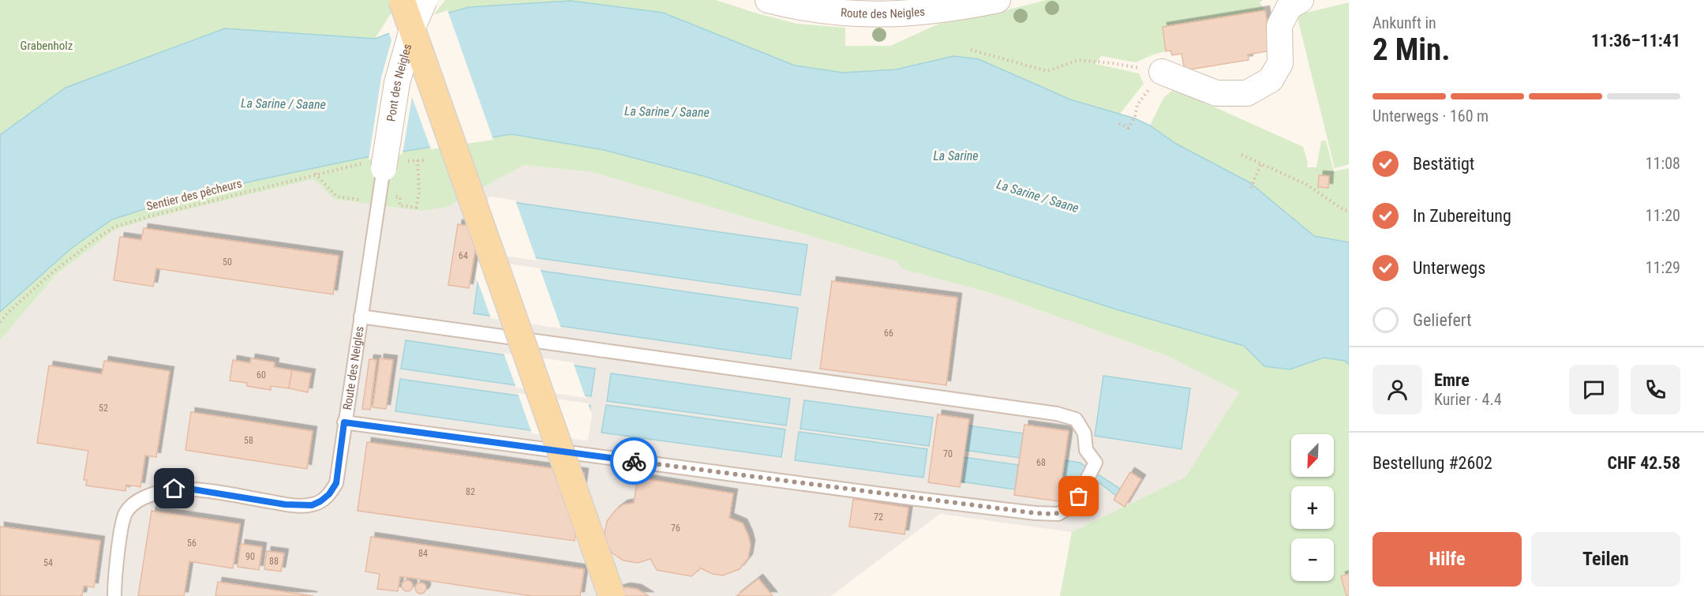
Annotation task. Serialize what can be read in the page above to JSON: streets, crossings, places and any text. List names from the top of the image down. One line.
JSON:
{"streets":{"street":["Route des Neigles","Pont des Neigles"],"path":["Sentier des pêcheurs"]},"crossings":[["Route des Neigles","Pont des Neigles"],["Route des Neigles","Sentier des pêcheurs"],["Pont des Neigles","Sentier des pêcheurs"]],"water":["La Sarine / Saane","La Sarine"],"parks":["Grabenholz"],"house_numbers":["64","50","66","60","52","58","70","68","82","72","76","56","84","90","88","54"],"north":"bottom left","page":{"heading":["2 Min.","Ankunft in","11:36–11:41"],"panel":["Emre","Kurier · 4.4","Bestellung #2602","CHF 42.58"],"bar":"Unterwegs · 160 m","list":[["Bestätigt","11:08"],["In Zubereitung","11:20"],["Unterwegs","11:29"],"Geliefert"],"map_buttons":["+","−"],"buttons":["Hilfe","Teilen"]}}
